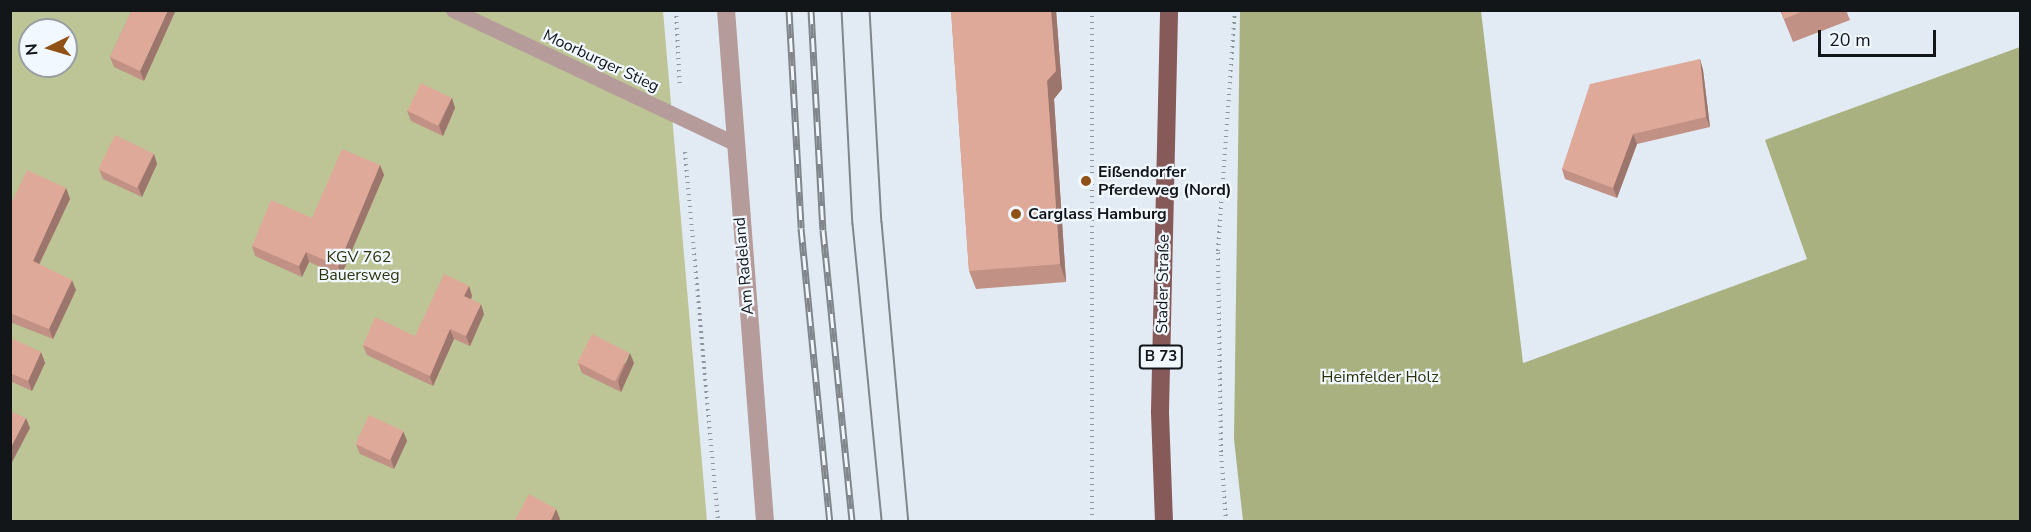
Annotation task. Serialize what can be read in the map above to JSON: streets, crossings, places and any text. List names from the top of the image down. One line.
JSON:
{"streets":{"main road":["Stader Straße","B 73"],"street":["Am Radeland"],"lane":["Moorburger Stieg"]},"crossings":[["Moorburger Stieg","Am Radeland"]],"parks":["KGV 762 Bauersweg","Heimfelder Holz"],"places":["Eißendorfer Pferdeweg (Nord)","Carglass Hamburg"],"scale_bar":"20 m","north":"left"}
